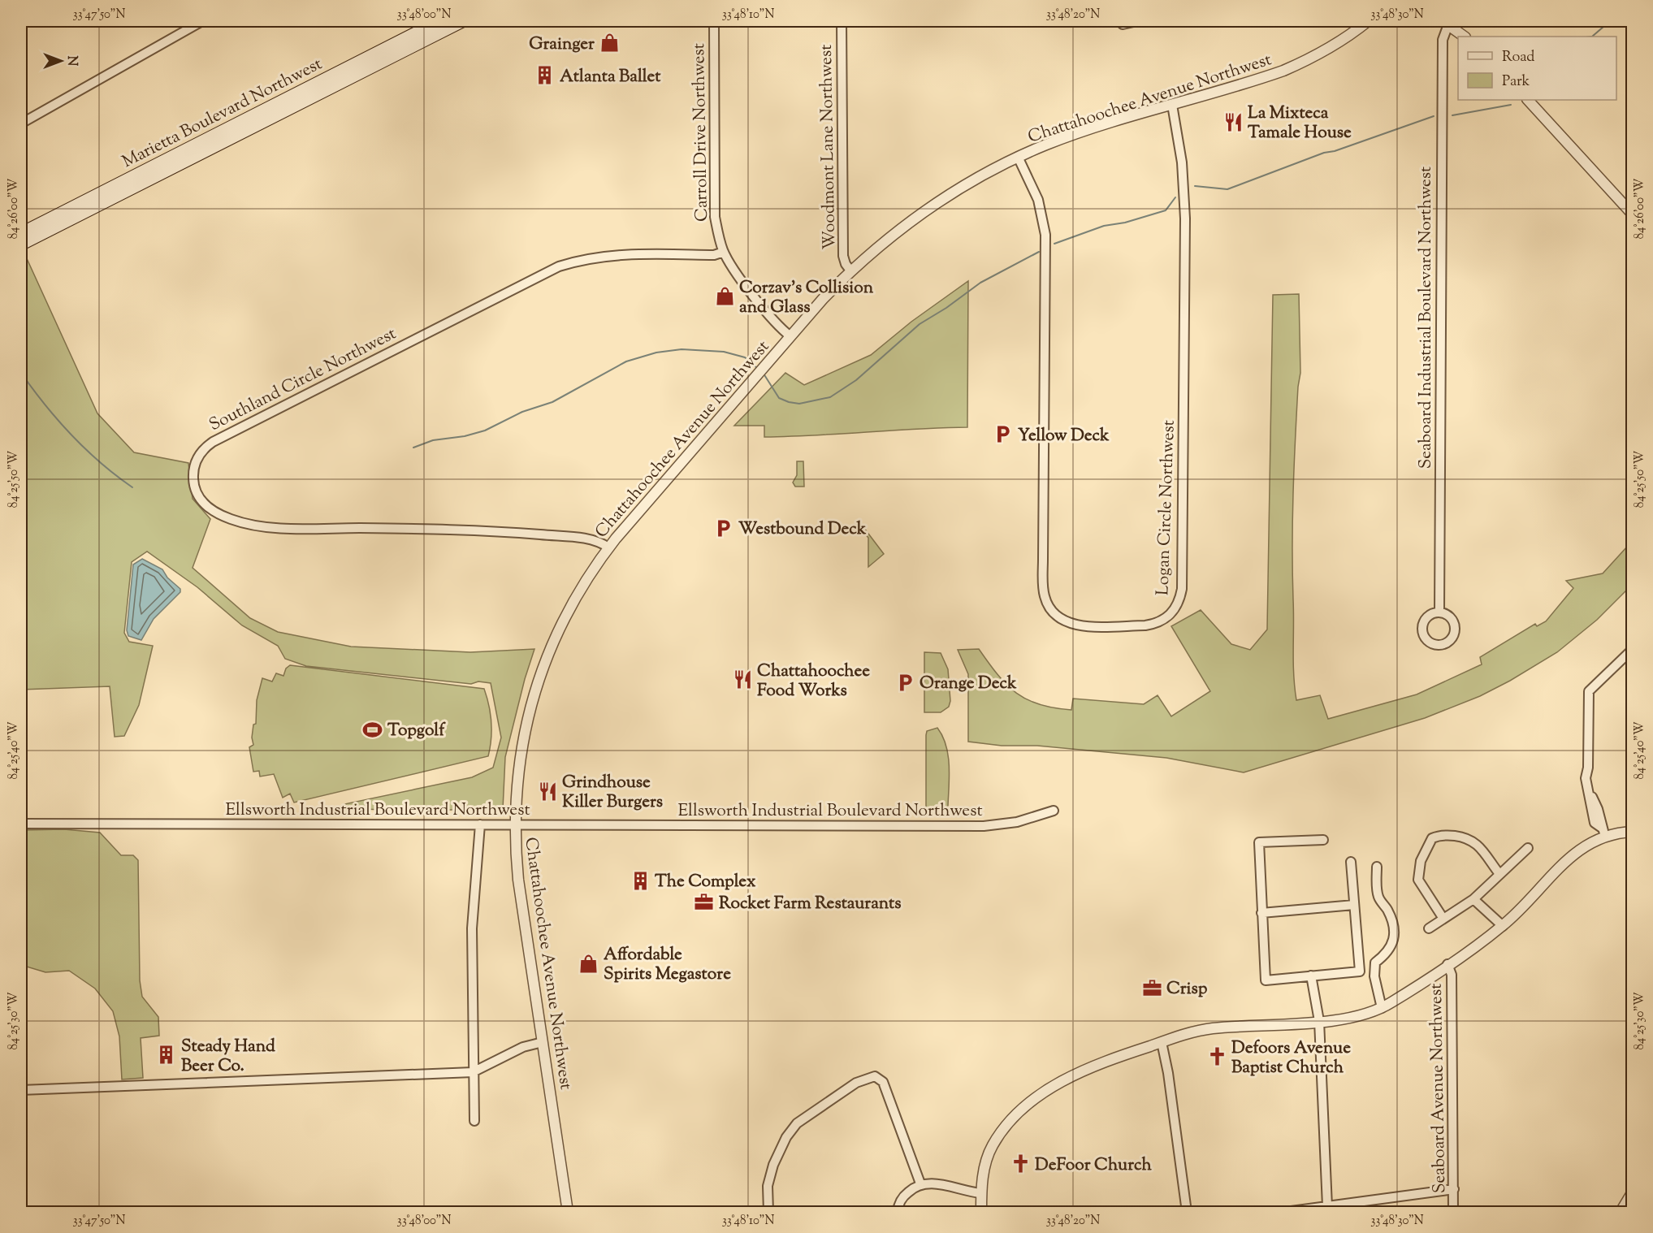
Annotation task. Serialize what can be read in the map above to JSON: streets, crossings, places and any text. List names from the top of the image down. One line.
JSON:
{"streets":{"main road":["Marietta Boulevard Northwest"],"street":["Chattahoochee Avenue Northwest","Carroll Drive Northwest","Woodmont Lane Northwest","Seaboard Industrial Boulevard Northwest","Southland Circle Northwest","Logan Circle Northwest","Ellsworth Industrial Boulevard Northwest","Seaboard Avenue Northwest"]},"crossings":[["Chattahoochee Avenue Northwest","Carroll Drive Northwest"],["Chattahoochee Avenue Northwest","Woodmont Lane Northwest"],["Chattahoochee Avenue Northwest","Southland Circle Northwest"],["Chattahoochee Avenue Northwest","Logan Circle Northwest"],["Chattahoochee Avenue Northwest","Ellsworth Industrial Boulevard Northwest"],["Carroll Drive Northwest","Southland Circle Northwest"]],"places":{"shop":["Grainger","Corzav's Collision and Glass","Affordable Spirits Megastore"],"building":["Atlanta Ballet","The Complex","Steady Hand Beer Co."],"restaurant":["La Mixteca Tamale House","Chattahoochee Food Works","Grindhouse Killer Burgers"],"parking":["Yellow Deck","Westbound Deck","Orange Deck"],"sports":["Topgolf"],"office":["Rocket Farm Restaurants","Crisp"],"church":["Defoors Avenue Baptist Church","DeFoor Church"]},"legend":["Road","Park"],"north":"right","coordinates":["33°47'50\"N","33°48'00\"N","33°48'10\"N","33°48'20\"N","33°48'30\"N","84°26'00\"W","84°25'50\"W","84°25'40\"W","84°25'30\"W"]}
